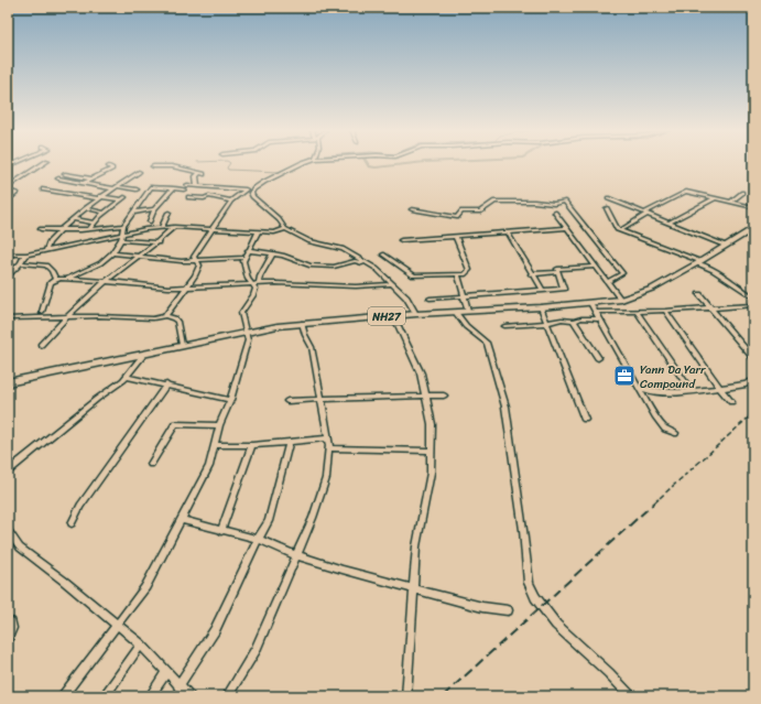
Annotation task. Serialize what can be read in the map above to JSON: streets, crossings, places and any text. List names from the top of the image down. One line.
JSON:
{"streets":{"highway":["NH27"]},"places":{"office":["Yann Da Yarr Compound"]}}
